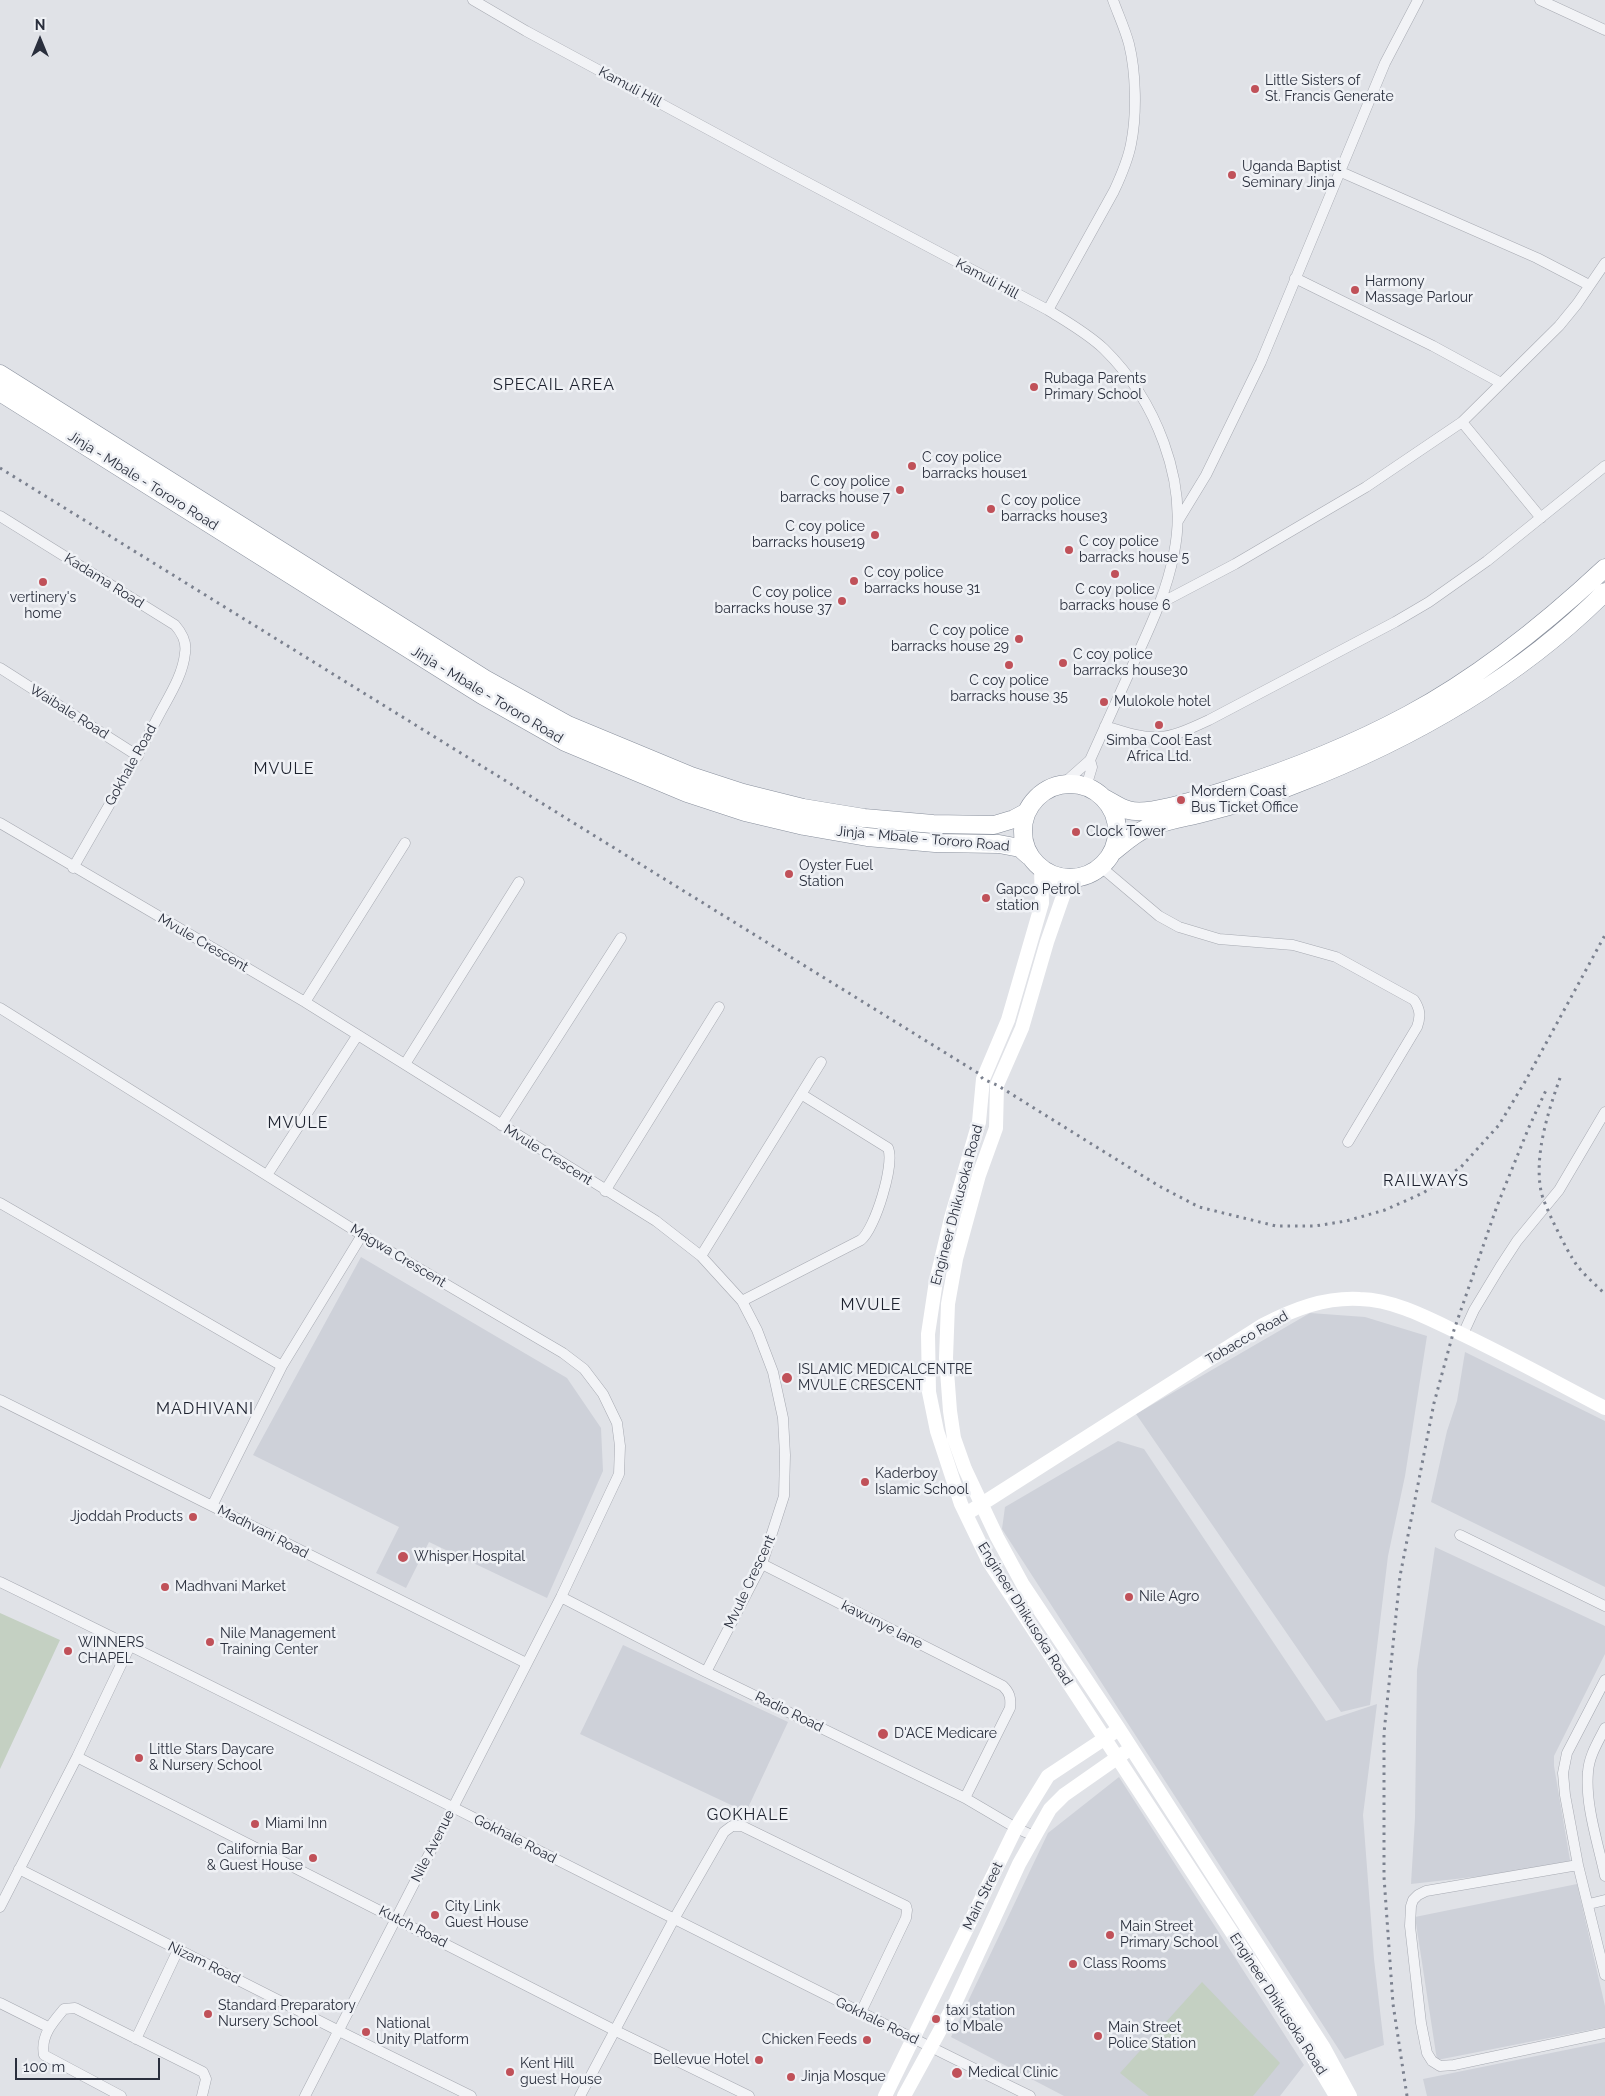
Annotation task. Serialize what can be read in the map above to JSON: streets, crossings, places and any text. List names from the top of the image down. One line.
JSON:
{"streets":{"highway":["Jinja - Mbale - Tororo Road"],"street":["Kamuli Hill","Kadama Road","Waibale Road","Gokhale Road","Mvule Crescent","Engineer Dhikusoka Road","Magwa Crescent","Tobacco Road","Madhvani Road","kawunye lane","Radio Road","Nile Avenue","Main Street","Kutch Road","Nizam Road"]},"crossings":[["Kamuli Hill","Jinja - Mbale - Tororo Road"],["Kamuli Hill","Engineer Dhikusoka Road"],["Jinja - Mbale - Tororo Road","Engineer Dhikusoka Road"],["Kadama Road","Gokhale Road"],["Waibale Road","Gokhale Road"],["Gokhale Road","Mvule Crescent"],["Gokhale Road","Nile Avenue"],["Gokhale Road","Main Street"],["Mvule Crescent","kawunye lane"],["Mvule Crescent","Radio Road"],["Engineer Dhikusoka Road","Tobacco Road"],["Engineer Dhikusoka Road","Main Street"],["Magwa Crescent","Radio Road"],["Magwa Crescent","Nile Avenue"],["Madhvani Road","Nile Avenue"],["kawunye lane","Radio Road"],["Radio Road","Nile Avenue"],["Radio Road","Main Street"],["Nile Avenue","Kutch Road"],["Nile Avenue","Nizam Road"]],"districts":["SPECAIL AREA","MVULE","MVULE","RAILWAYS","MVULE","MADHIVANI","GOKHALE"],"places":["Little Sisters of St. Francis Generate","Uganda Baptist Seminary Jinja","Harmony Massage Parlour","Rubaga Parents Primary School","C coy police barracks house1","C coy police barracks house 7","C coy police barracks house3","C coy police barracks house19","C coy police barracks house 5","C coy police barracks house 6","C coy police barracks house 31","vertinery's home","C coy police barracks house 37","C coy police barracks house 29","C coy police barracks house30","C coy police barracks house 35","Mulokole hotel","Simba Cool East Africa Ltd.","Mordern Coast Bus Ticket Office","Clock Tower","Oyster Fuel Station","Gapco Petrol station","ISLAMIC MEDICALCENTRE MVULE CRESCENT","Kaderboy Islamic School","Jjoddah Products","Whisper Hospital","Madhvani Market","Nile Agro","Nile Management Training Center","WINNERS CHAPEL","D'ACE Medicare","Little Stars Daycare & Nursery School","Miami Inn","California Bar & Guest House","City Link Guest House","Main Street Primary School","Class Rooms","Standard Preparatory Nursery School","taxi station to Mbale","National Unity Platform","Main Street Police Station","Chicken Feeds","Bellevue Hotel","Kent Hill guest House","Medical Clinic","Jinja Mosque"],"scale_bar":"100 m","north":"top"}
